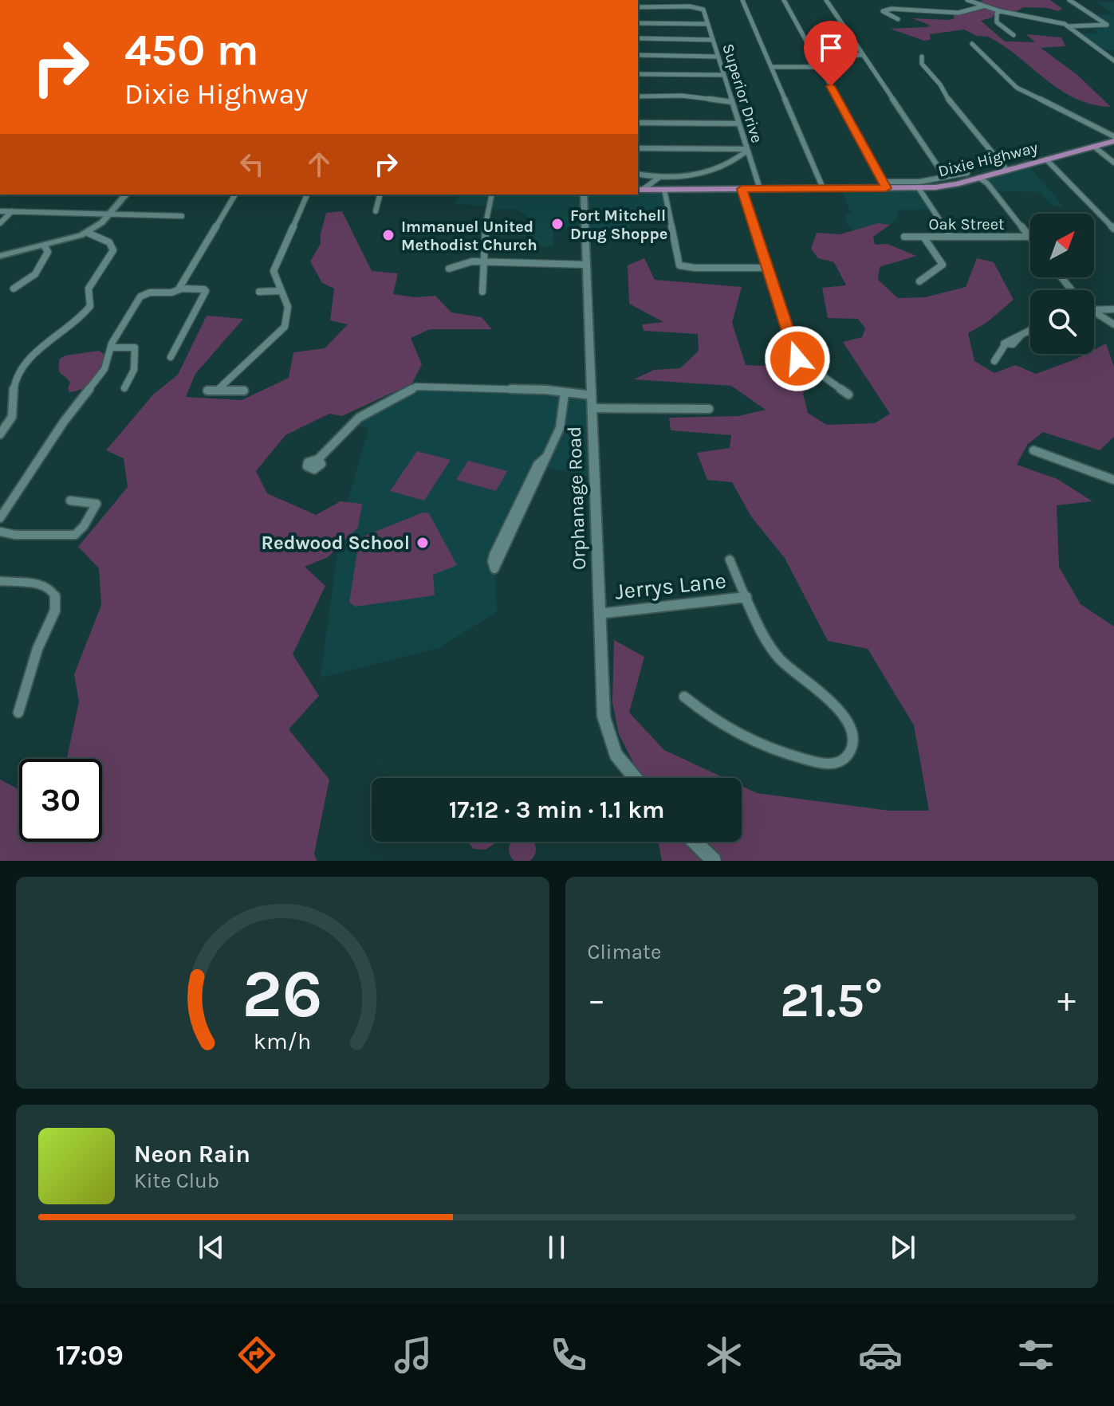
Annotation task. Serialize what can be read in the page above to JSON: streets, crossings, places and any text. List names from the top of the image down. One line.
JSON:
{"streets":{"main road":["Dixie Highway","Orphanage Road"],"street":["Superior Drive","Oak Street","Jerrys Lane"]},"crossings":[["Superior Drive","Dixie Highway"],["Orphanage Road","Jerrys Lane"]],"places":["Fort Mitchell Drug Shoppe","Immanuel United Methodist Church","Redwood School"],"north":"top right","page":{"turn":["450 m","Dixie Highway"],"limit":"30","trip":"17:12 · 3 min · 1.1 km","tile":"Climate","heat":["−","21.5°","+"],"song":["Neon Rain","Kite Club"],"tabs":"17:09","gauge":["26","km/h"]}}
